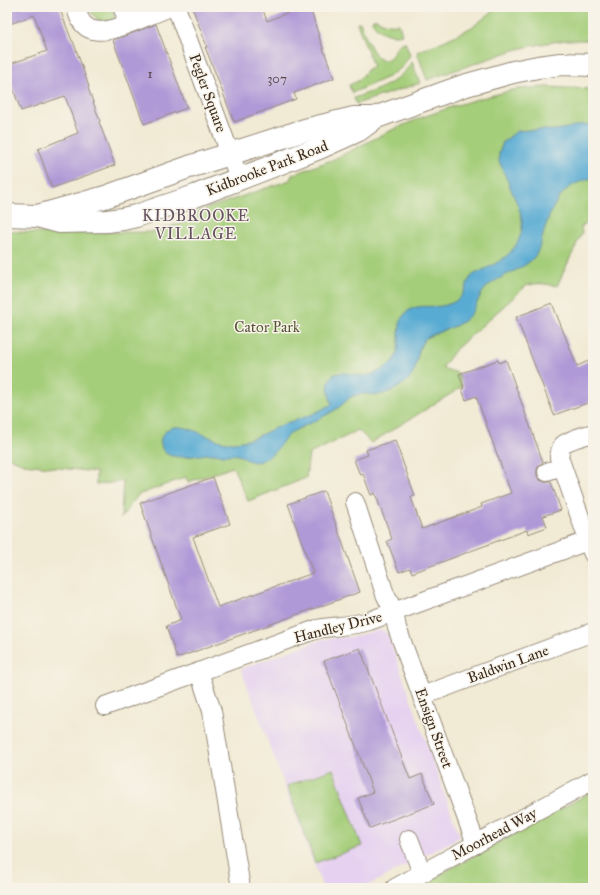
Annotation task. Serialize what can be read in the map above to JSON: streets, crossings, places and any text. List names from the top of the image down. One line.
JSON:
{"streets":{"highway":["Kidbrooke Park Road"],"street":["Pegler Square","Handley Drive","Baldwin Lane","Ensign Street","Moorhead Way"]},"crossings":[["Pegler Square","Kidbrooke Park Road"],["Handley Drive","Ensign Street"],["Baldwin Lane","Ensign Street"],["Ensign Street","Moorhead Way"]],"districts":["KIDBROOKE VILLAGE"],"parks":["Cator Park"],"house_numbers":["1","307"]}
